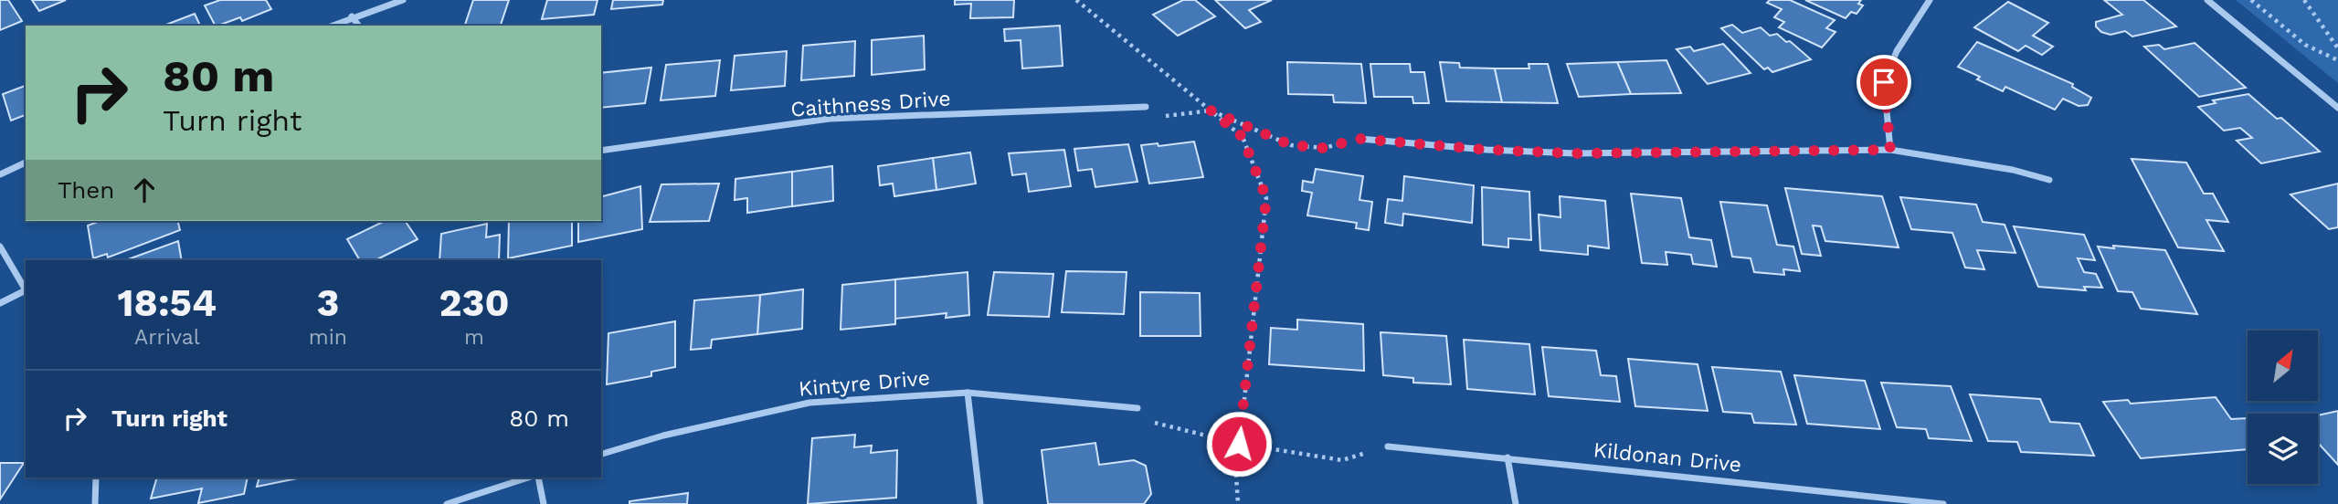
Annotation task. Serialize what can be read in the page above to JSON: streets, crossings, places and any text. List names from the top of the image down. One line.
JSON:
{"streets":{"street":["Caithness Drive","Kintyre Drive","Kildonan Drive"]},"north":"top right","page":{"turn":["80 m","Turn right"],"then":"Then","eta":["18:54","Arrival","3","min","230","m"],"list":[{"name":"Turn right","value":"80 m"}]}}
